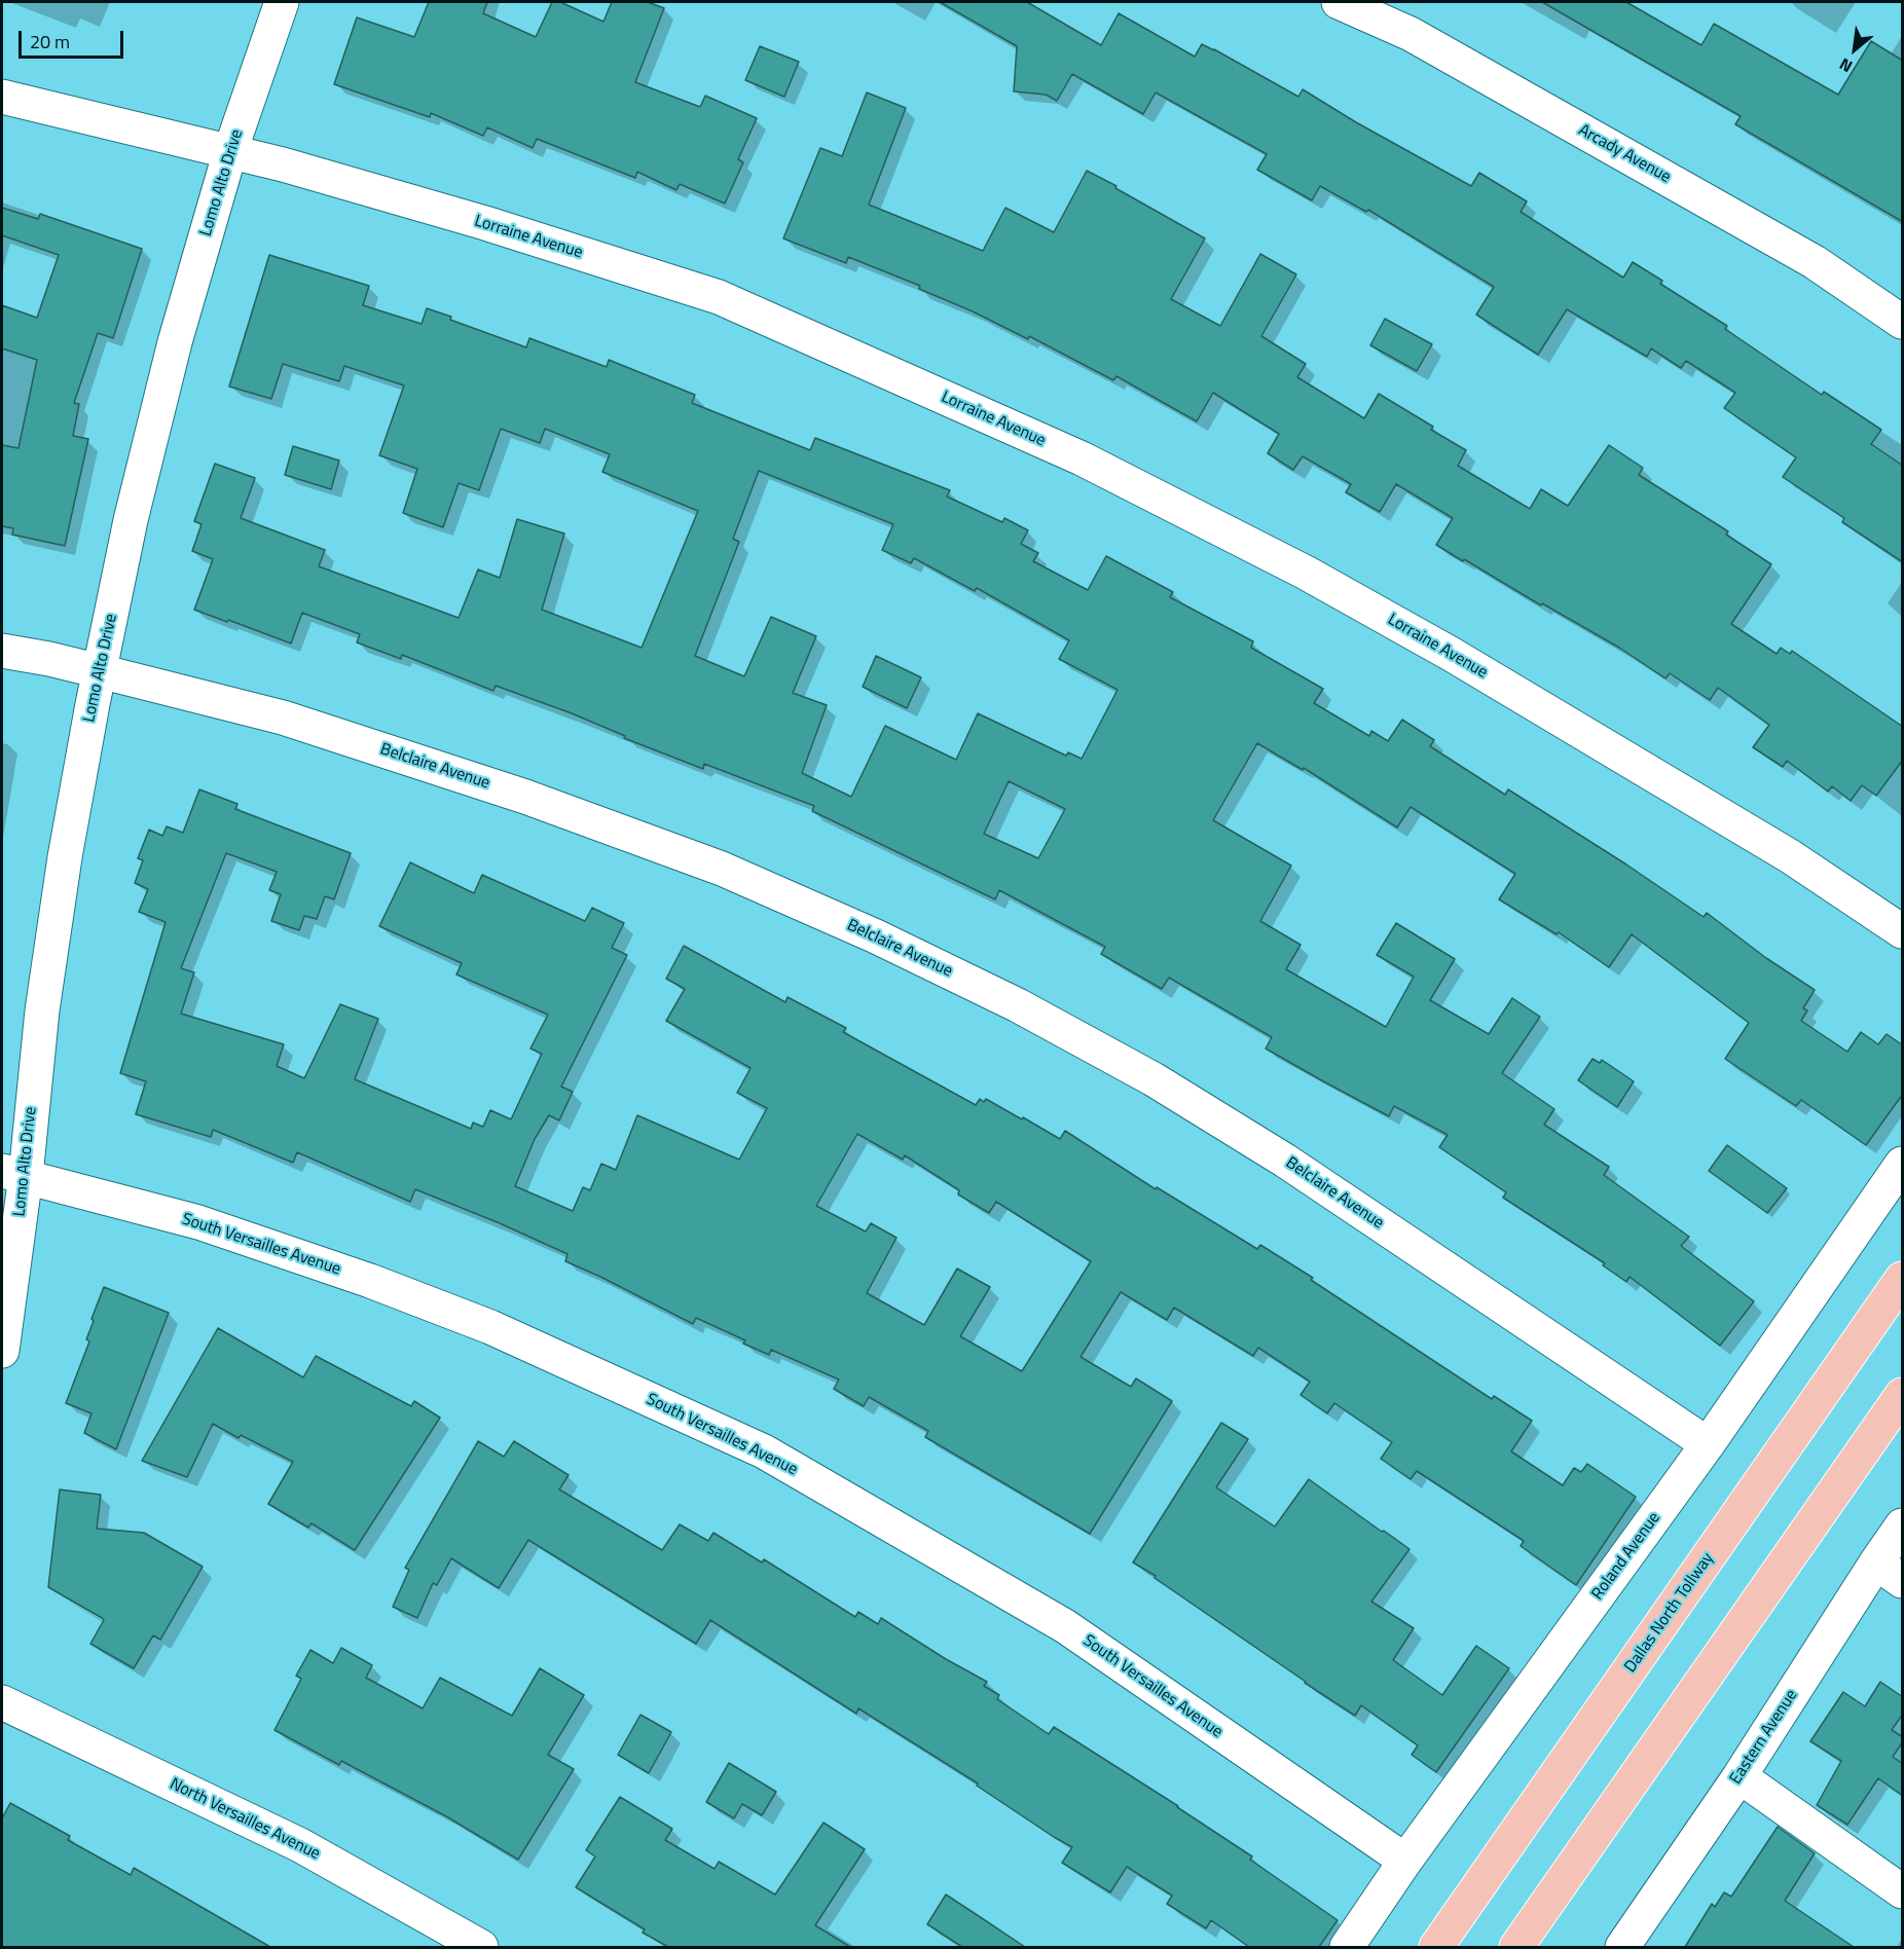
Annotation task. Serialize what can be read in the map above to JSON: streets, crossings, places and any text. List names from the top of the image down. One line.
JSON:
{"streets":{"highway":["Dallas North Tollway"],"street":["Arcady Avenue","Lomo Alto Drive","Lorraine Avenue","Belclaire Avenue","South Versailles Avenue","Roland Avenue","Eastern Avenue","North Versailles Avenue"]},"crossings":[["Lomo Alto Drive","Lorraine Avenue"],["Lomo Alto Drive","Belclaire Avenue"],["Lomo Alto Drive","South Versailles Avenue"],["Belclaire Avenue","Roland Avenue"],["South Versailles Avenue","Roland Avenue"]],"scale_bar":"20 m","north":"bottom left"}
